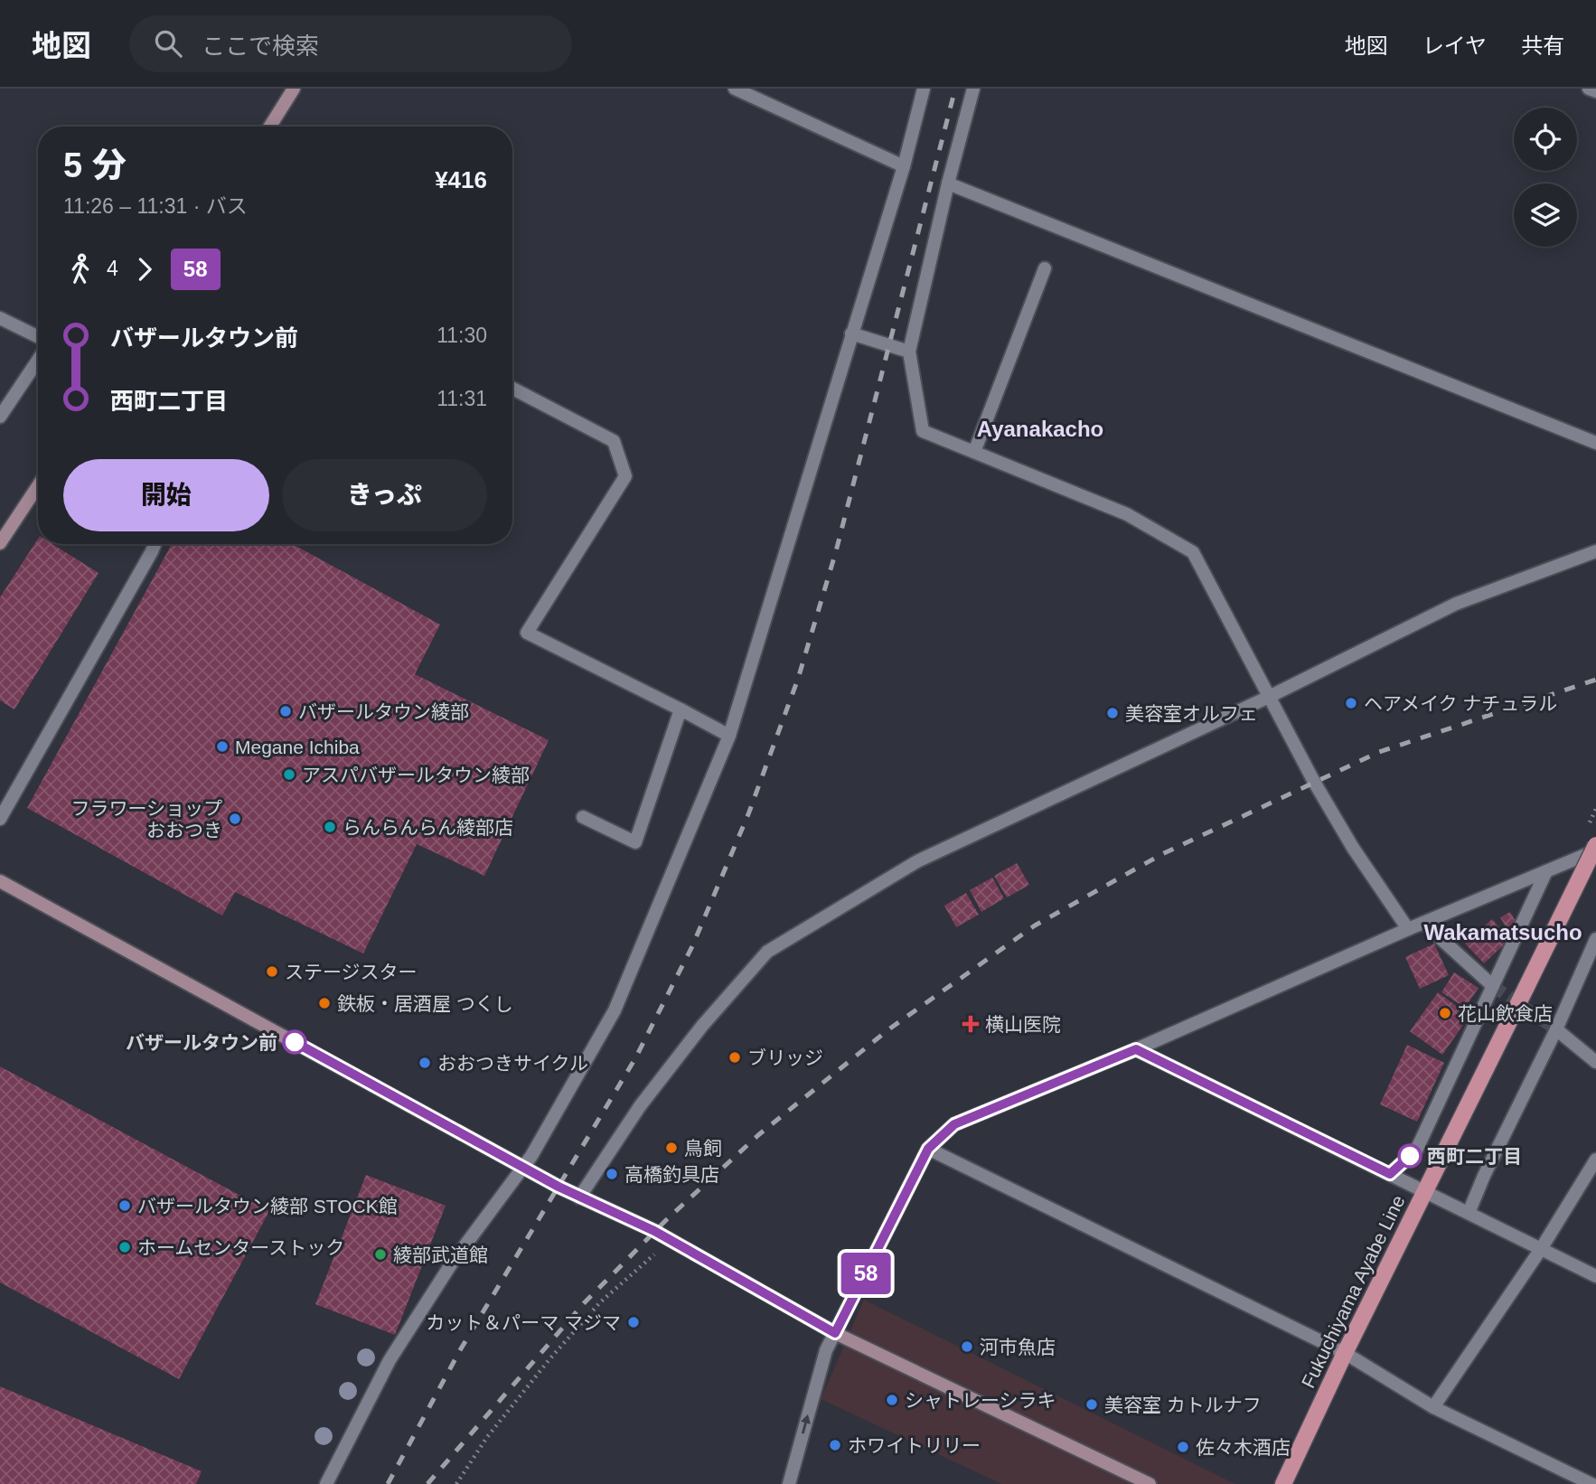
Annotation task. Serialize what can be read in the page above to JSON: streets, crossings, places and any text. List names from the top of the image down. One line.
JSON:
{"streets":{"main road":["Fukuchiyama Ayabe Line"]},"districts":["Ayanakacho","Wakamatsucho"],"places":{"other":["ヘアメイク ナチュラル","バザールタウン綾部","美容室オルフェ","Megane Ichiba","アスパバザールタウン綾部","フラワーショップ おおつき","らんらんらん綾部店","ステージスター","鉄板・居酒屋 つくし","花山飲食店","バザールタウン前","ブリッジ","おおつきサイクル","鳥飼","西町二丁目","高橋釣具店","バザールタウン綾部 STOCK館","ホームセンターストック","綾部武道館","カット＆パーマ マジマ","河市魚店","シャトレーシラキ","美容室 カトルナフ","ホワイトリリー","佐々木酒店"],"health":["横山医院"]},"lines":["bus line 58"],"page":{"header":"地図","search":"ここで検索","nav":["地図","レイヤ","共有"],"on_map":"58","heading":["5 分","11:26 – 11:31 · バス","¥416"],"legs":["4","58"],"list":[{"name":"バザールタウン前","value":"11:30"},{"name":"西町二丁目","value":"11:31"}],"buttons":["開始","きっぷ"]}}
